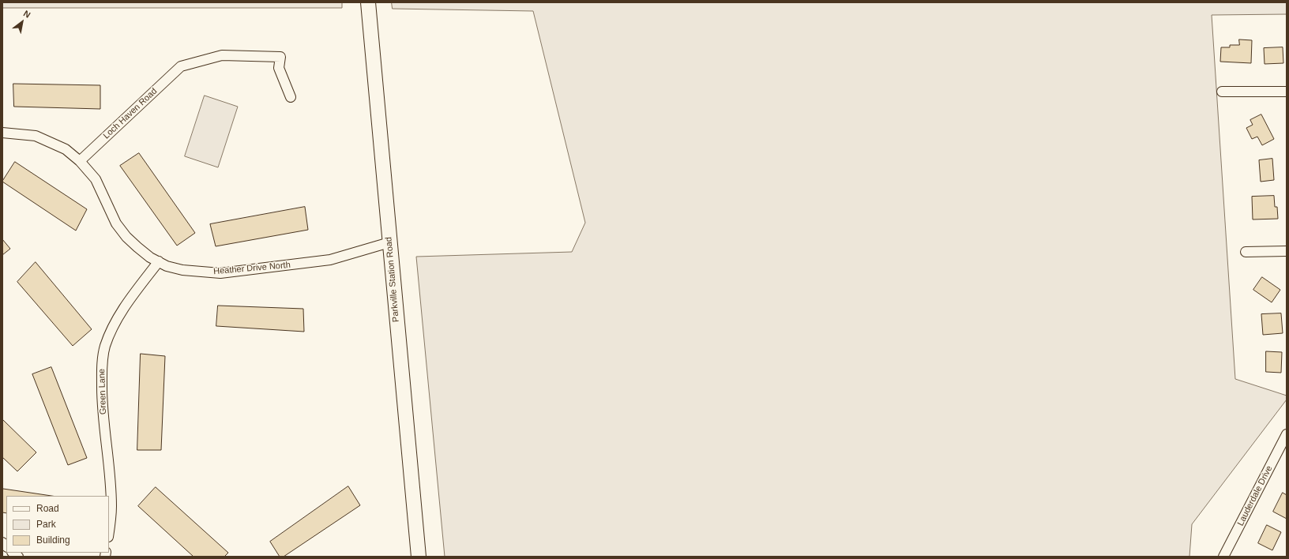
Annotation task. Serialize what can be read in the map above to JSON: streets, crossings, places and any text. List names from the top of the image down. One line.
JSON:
{"streets":{"main road":["Parkville Station Road"],"street":["Loch Haven Road","Heather Drive North","Green Lane","Lauderdale Drive"]},"crossings":[["Loch Haven Road","Heather Drive North"],["Heather Drive North","Parkville Station Road"],["Heather Drive North","Green Lane"]],"legend":["Road","Park","Building"],"north":"top right"}
